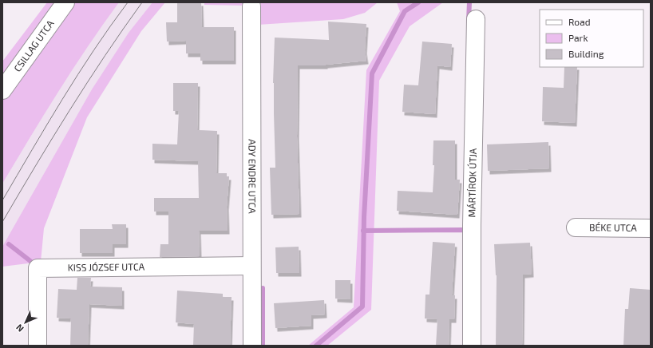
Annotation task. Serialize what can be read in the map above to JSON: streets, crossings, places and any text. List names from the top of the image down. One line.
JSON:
{"streets":{"street":["CSILLAG UTCA","ADY ENDRE UTCA","MÁRTÍROK ÚTJA","BÉKE UTCA","KISS JÓZSEF UTCA"]},"crossings":[["ADY ENDRE UTCA","KISS JÓZSEF UTCA"]],"legend":["Road","Park","Building"],"north":"bottom left"}
